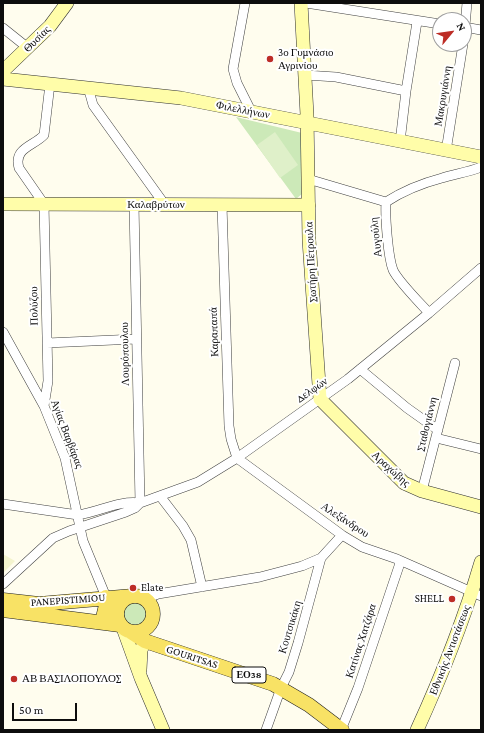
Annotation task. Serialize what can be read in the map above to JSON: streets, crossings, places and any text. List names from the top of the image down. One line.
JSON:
{"streets":{"main road":["PANEPISTIMIOU","GOURITSAS","ΕΟ38"],"street":["Θυσίας","Μακρυγιάννη","Φιλελλήνων","Καλαβρύτων","Αυγούλη","Σωτήρη Πέτρουλα","Πολύζου","Καραπαπά","Λουρόπουλου","Δελφών","Σταθογιάννη","Αγίας Βαρβάρας","Αραχώβης","Αλεξάνδρου","Κουτσικάκη","Κατίνας Χατζάρα","Εθνικής Αντιστάσεως"]},"crossings":[["Μακρυγιάννη","Φιλελλήνων"],["Φιλελλήνων","Σωτήρη Πέτρουλα"],["Καλαβρύτων","Σωτήρη Πέτρουλα"],["Καλαβρύτων","Πολύζου"],["Καλαβρύτων","Καραπαπά"],["Καλαβρύτων","Λουρόπουλου"],["Αυγούλη","Σωτήρη Πέτρουλα"],["Αυγούλη","Δελφών"],["Σωτήρη Πέτρουλα","Δελφών"],["Σωτήρη Πέτρουλα","Αραχώβης"],["Πολύζου","Αγίας Βαρβάρας"],["Καραπαπά","Δελφών"],["Καραπαπά","Αλεξάνδρου"],["Λουρόπουλου","Δελφών"],["Δελφών","Αγίας Βαρβάρας"],["Δελφών","Αραχώβης"],["Δελφών","Αλεξάνδρου"],["Σταθογιάννη","Αραχώβης"],["Αγίας Βαρβάρας","PANEPISTIMIOU"],["Αλεξάνδρου","Κουτσικάκη"],["Αλεξάνδρου","Κατίνας Χατζάρα"],["Αλεξάνδρου","Εθνικής Αντιστάσεως"],["PANEPISTIMIOU","GOURITSAS"],["Κουτσικάκη","GOURITSAS"],["Κατίνας Χατζάρα","GOURITSAS"]],"places":["3ο Γυμνάσιο Αγρινίου","Elate","SHELL","ΑΒ ΒΑΣΙΛΟΠΟΥΛΟΣ"],"scale_bar":"50 m","north":"top right"}
